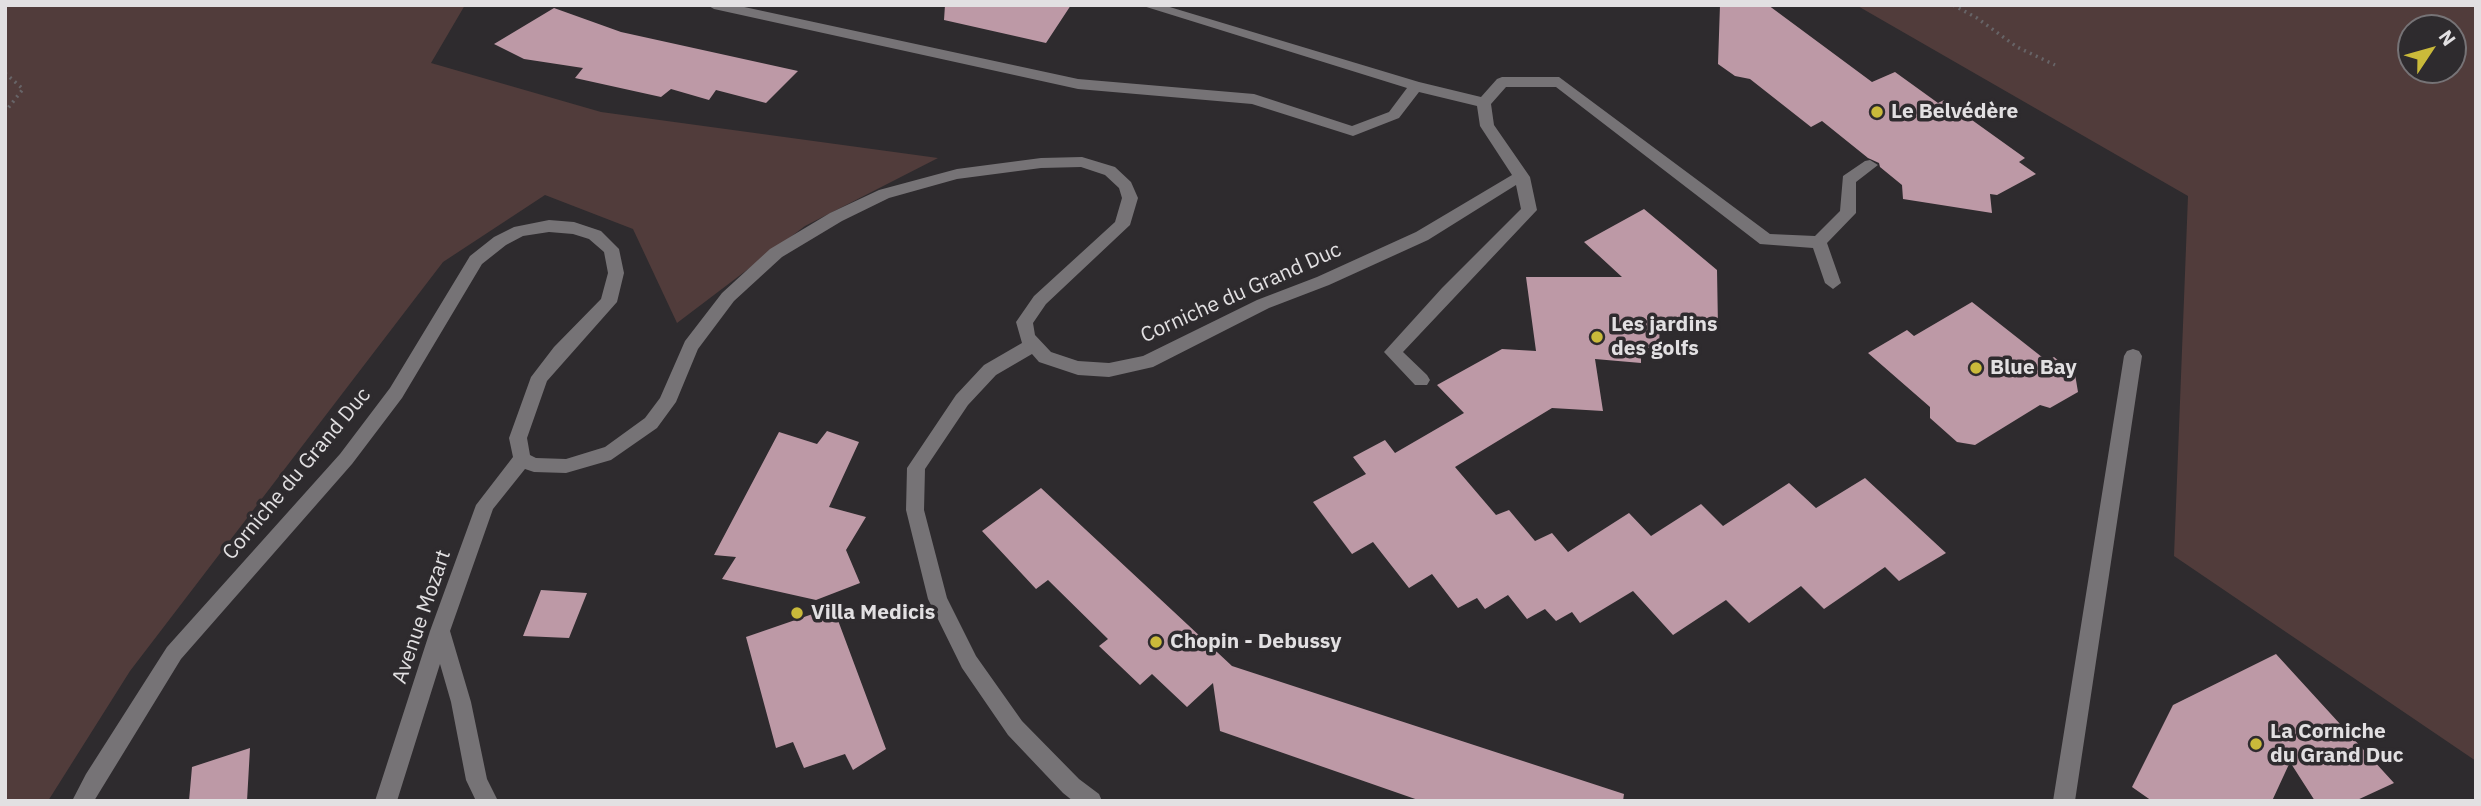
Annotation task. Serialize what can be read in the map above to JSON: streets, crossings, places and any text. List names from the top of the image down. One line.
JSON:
{"streets":{"street":["Corniche du Grand Duc","Avenue Mozart"]},"crossings":[["Corniche du Grand Duc","Avenue Mozart"]],"places":["Le Belvédère","Les jardins des golfs","Blue Bay","Villa Medicis","Chopin - Debussy","La Corniche du Grand Duc"],"north":"top right"}
